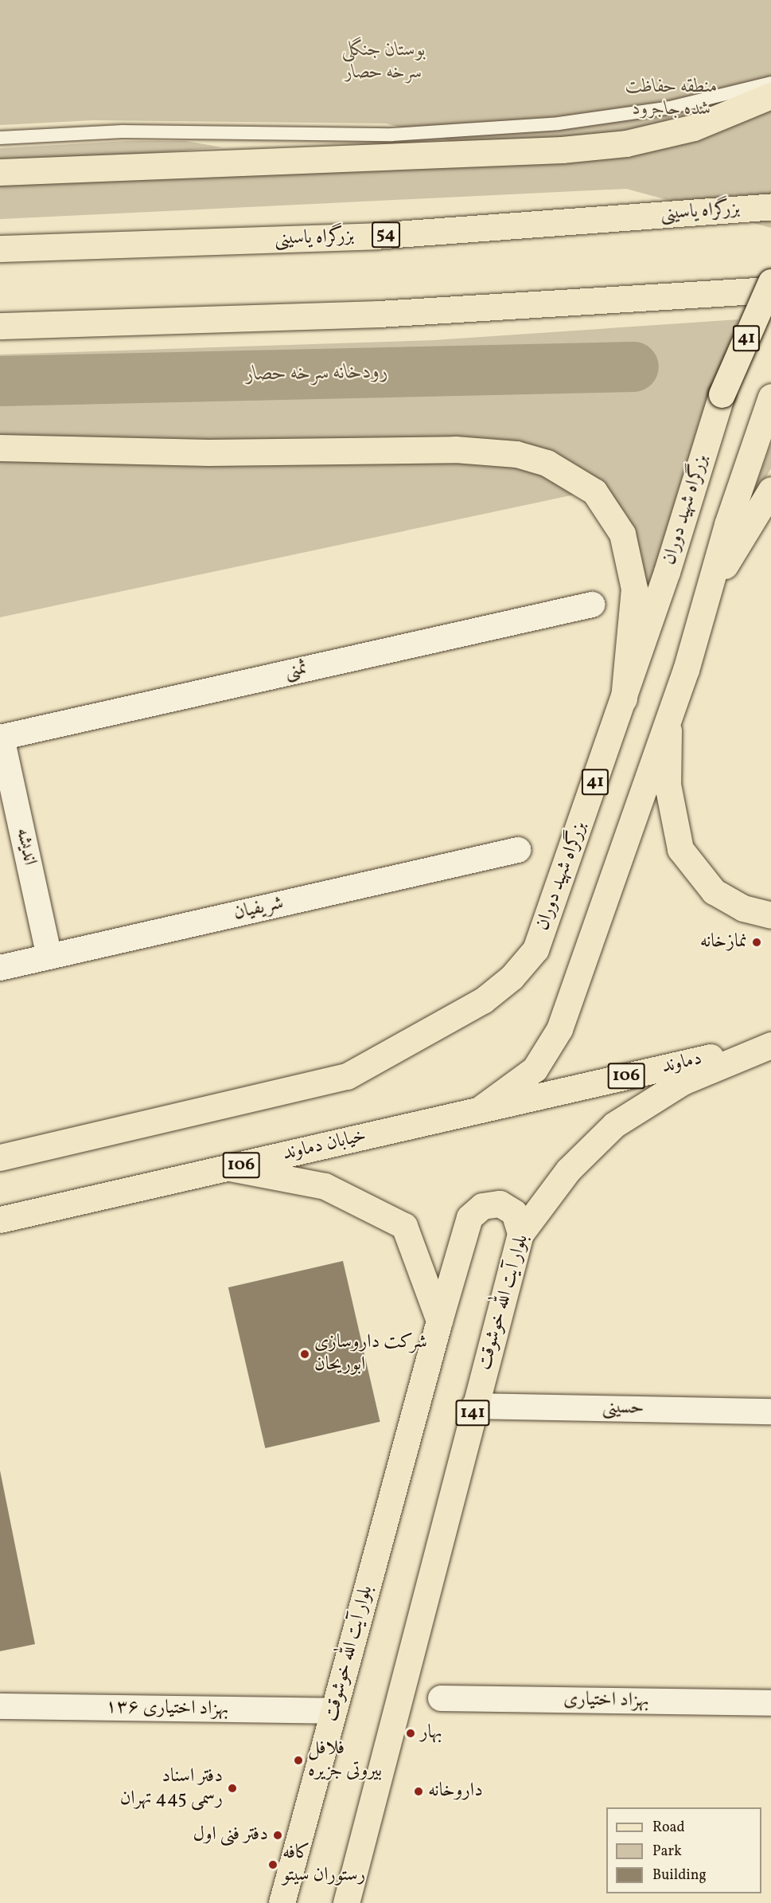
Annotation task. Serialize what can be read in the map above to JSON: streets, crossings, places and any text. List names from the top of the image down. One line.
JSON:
{"streets":{"main road":["بزرگراه یاسینی","54","41","بزرگراه شهید دوران","دماوند","106","خیابان دماوند","بلوار آیت الله خوشوقت","141"],"street":["ثمنی","اندیشه","شریفیان","حسینی","بهزاد اختیاری","بهزاد اختیاری ۱۳۶"]},"crossings":[["ثمنی","اندیشه"],["اندیشه","شریفیان"],["دماوند","خیابان دماوند"],["دماوند","بلوار آیت الله خوشوقت"],["بلوار آیت الله خوشوقت","حسینی"],["بلوار آیت الله خوشوقت","بهزاد اختیاری ۱۳۶"]],"water":["رودخانه سرخه حصار"],"parks":["بوستان جنگلی سرخه حصار","منطقه حفاظت شده جاجرود"],"places":["نمازخانه","شرکت داروسازی ابوریحان","بهار","فلافل بیروتی جزیره","دفتر اسناد رسمی 445 تهران","داروخانه","دفتر فنی اول","کافه رستوران سیتو"],"legend":["Road","Park","Building"]}
